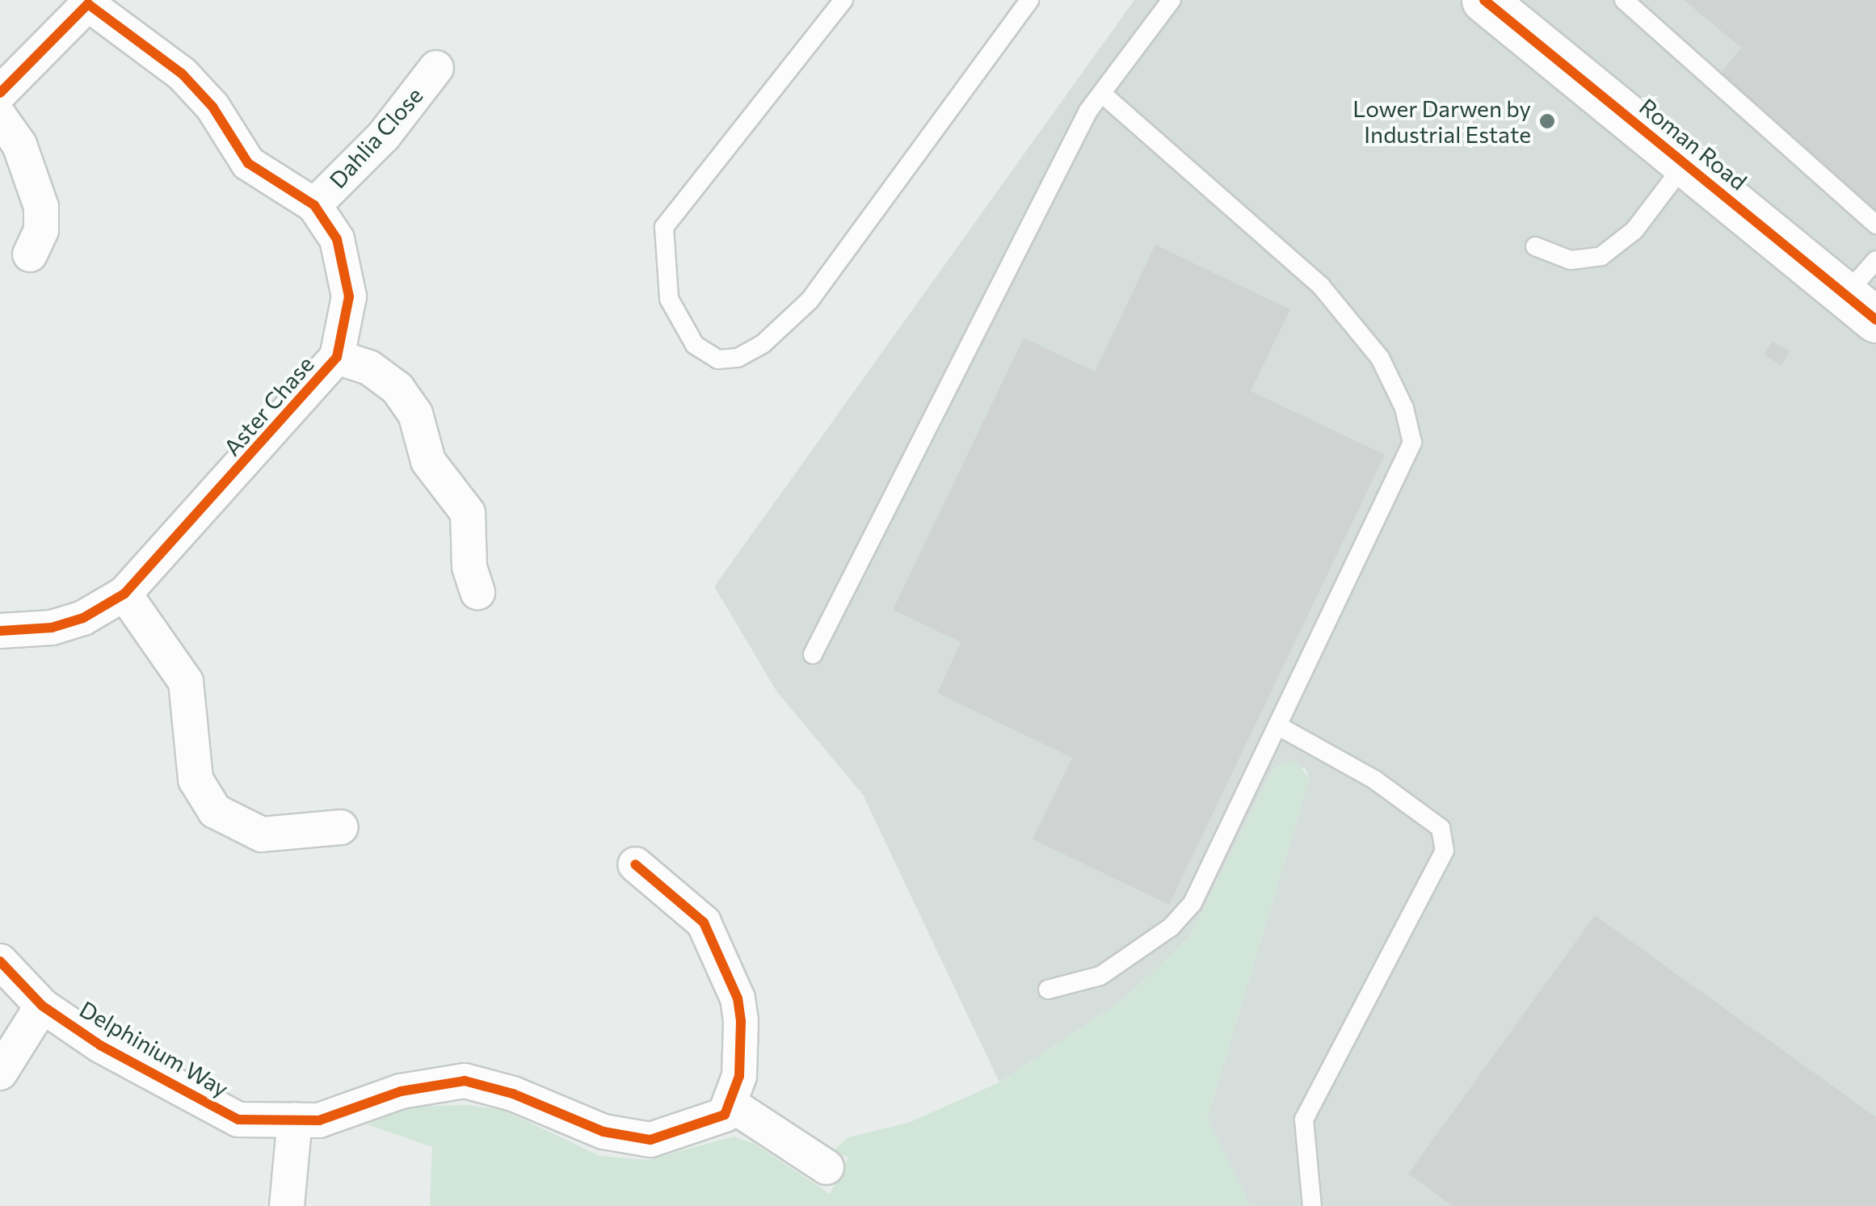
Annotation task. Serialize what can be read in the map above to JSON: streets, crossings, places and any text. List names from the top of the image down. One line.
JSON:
{"streets":{"street":["Dahlia Close","Roman Road","Aster Chase","Delphinium Way"]},"crossings":[["Dahlia Close","Aster Chase"]],"places":["Lower Darwen by Industrial Estate"]}
